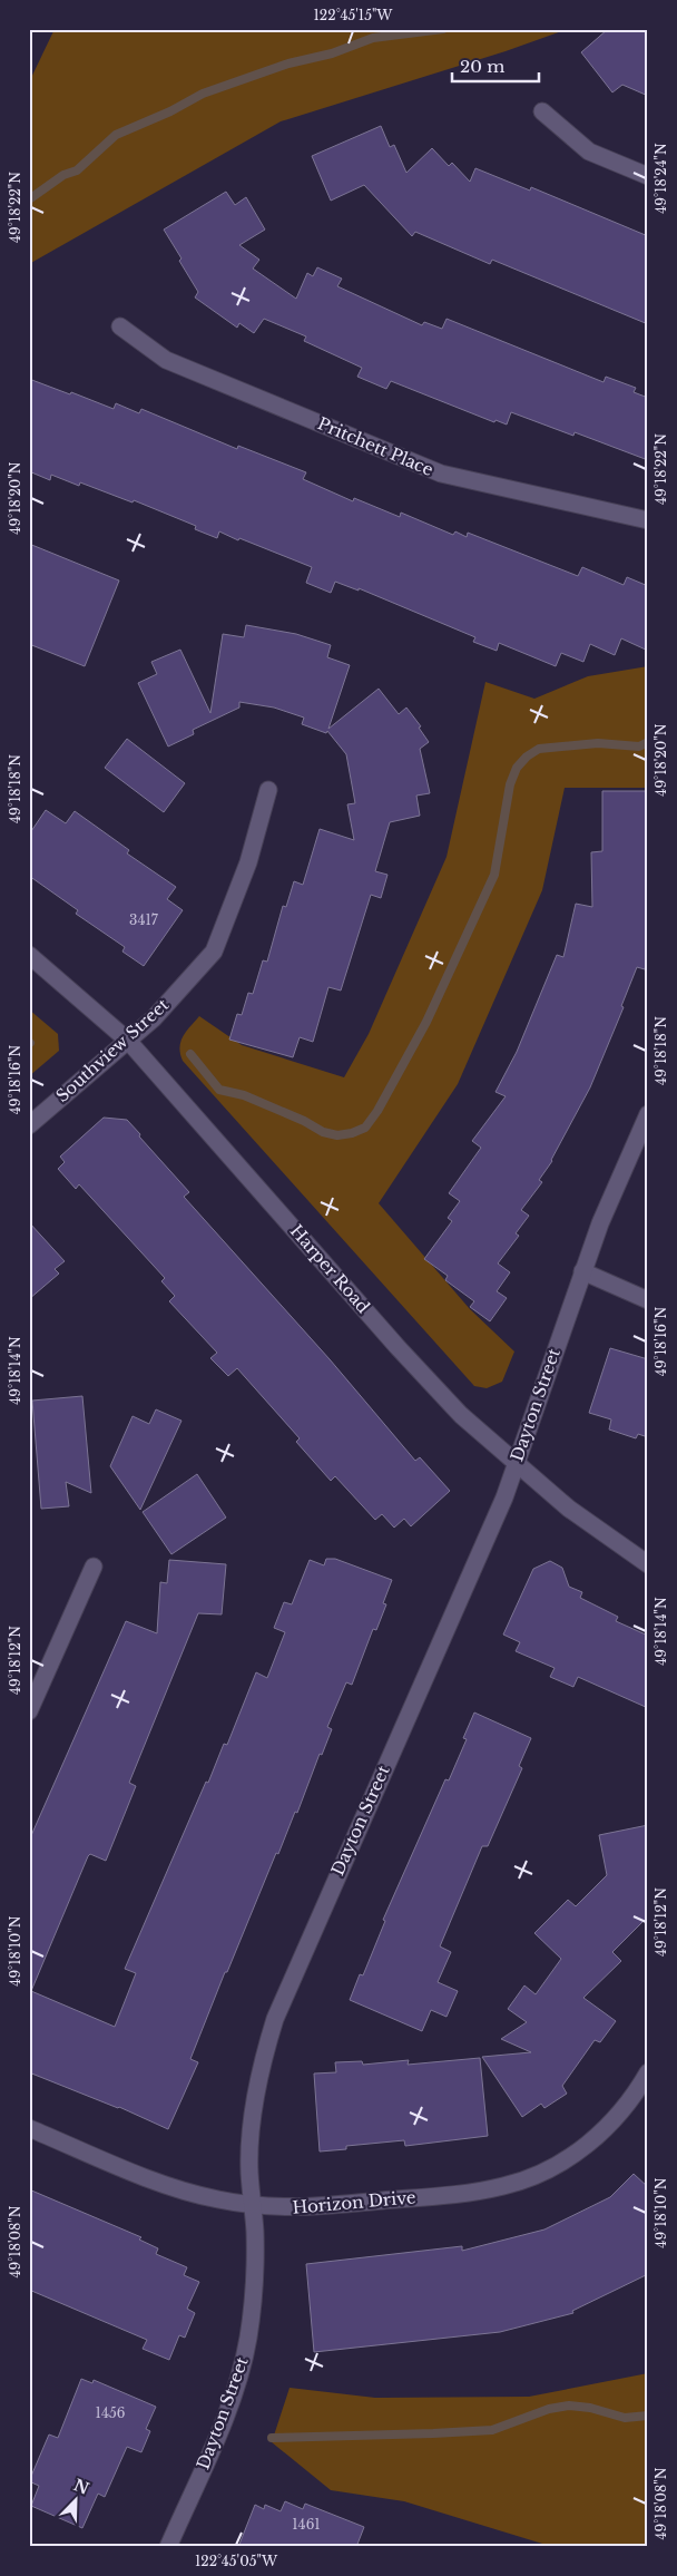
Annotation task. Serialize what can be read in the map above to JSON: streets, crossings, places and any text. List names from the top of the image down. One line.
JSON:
{"streets":{"street":["Pritchett Place","Southview Street","Harper Road","Dayton Street","Horizon Drive"]},"crossings":[["Southview Street","Harper Road"],["Harper Road","Dayton Street"],["Dayton Street","Horizon Drive"]],"house_numbers":["3417","1456","1461"],"scale_bar":"20 m","north":"top right","coordinates":["122°45'15\"W","49°18'24\"N","49°18'22\"N","49°18'20\"N","49°18'18\"N","49°18'16\"N","49°18'14\"N","49°18'12\"N","49°18'10\"N","49°18'08\"N","122°45'05\"W"]}
